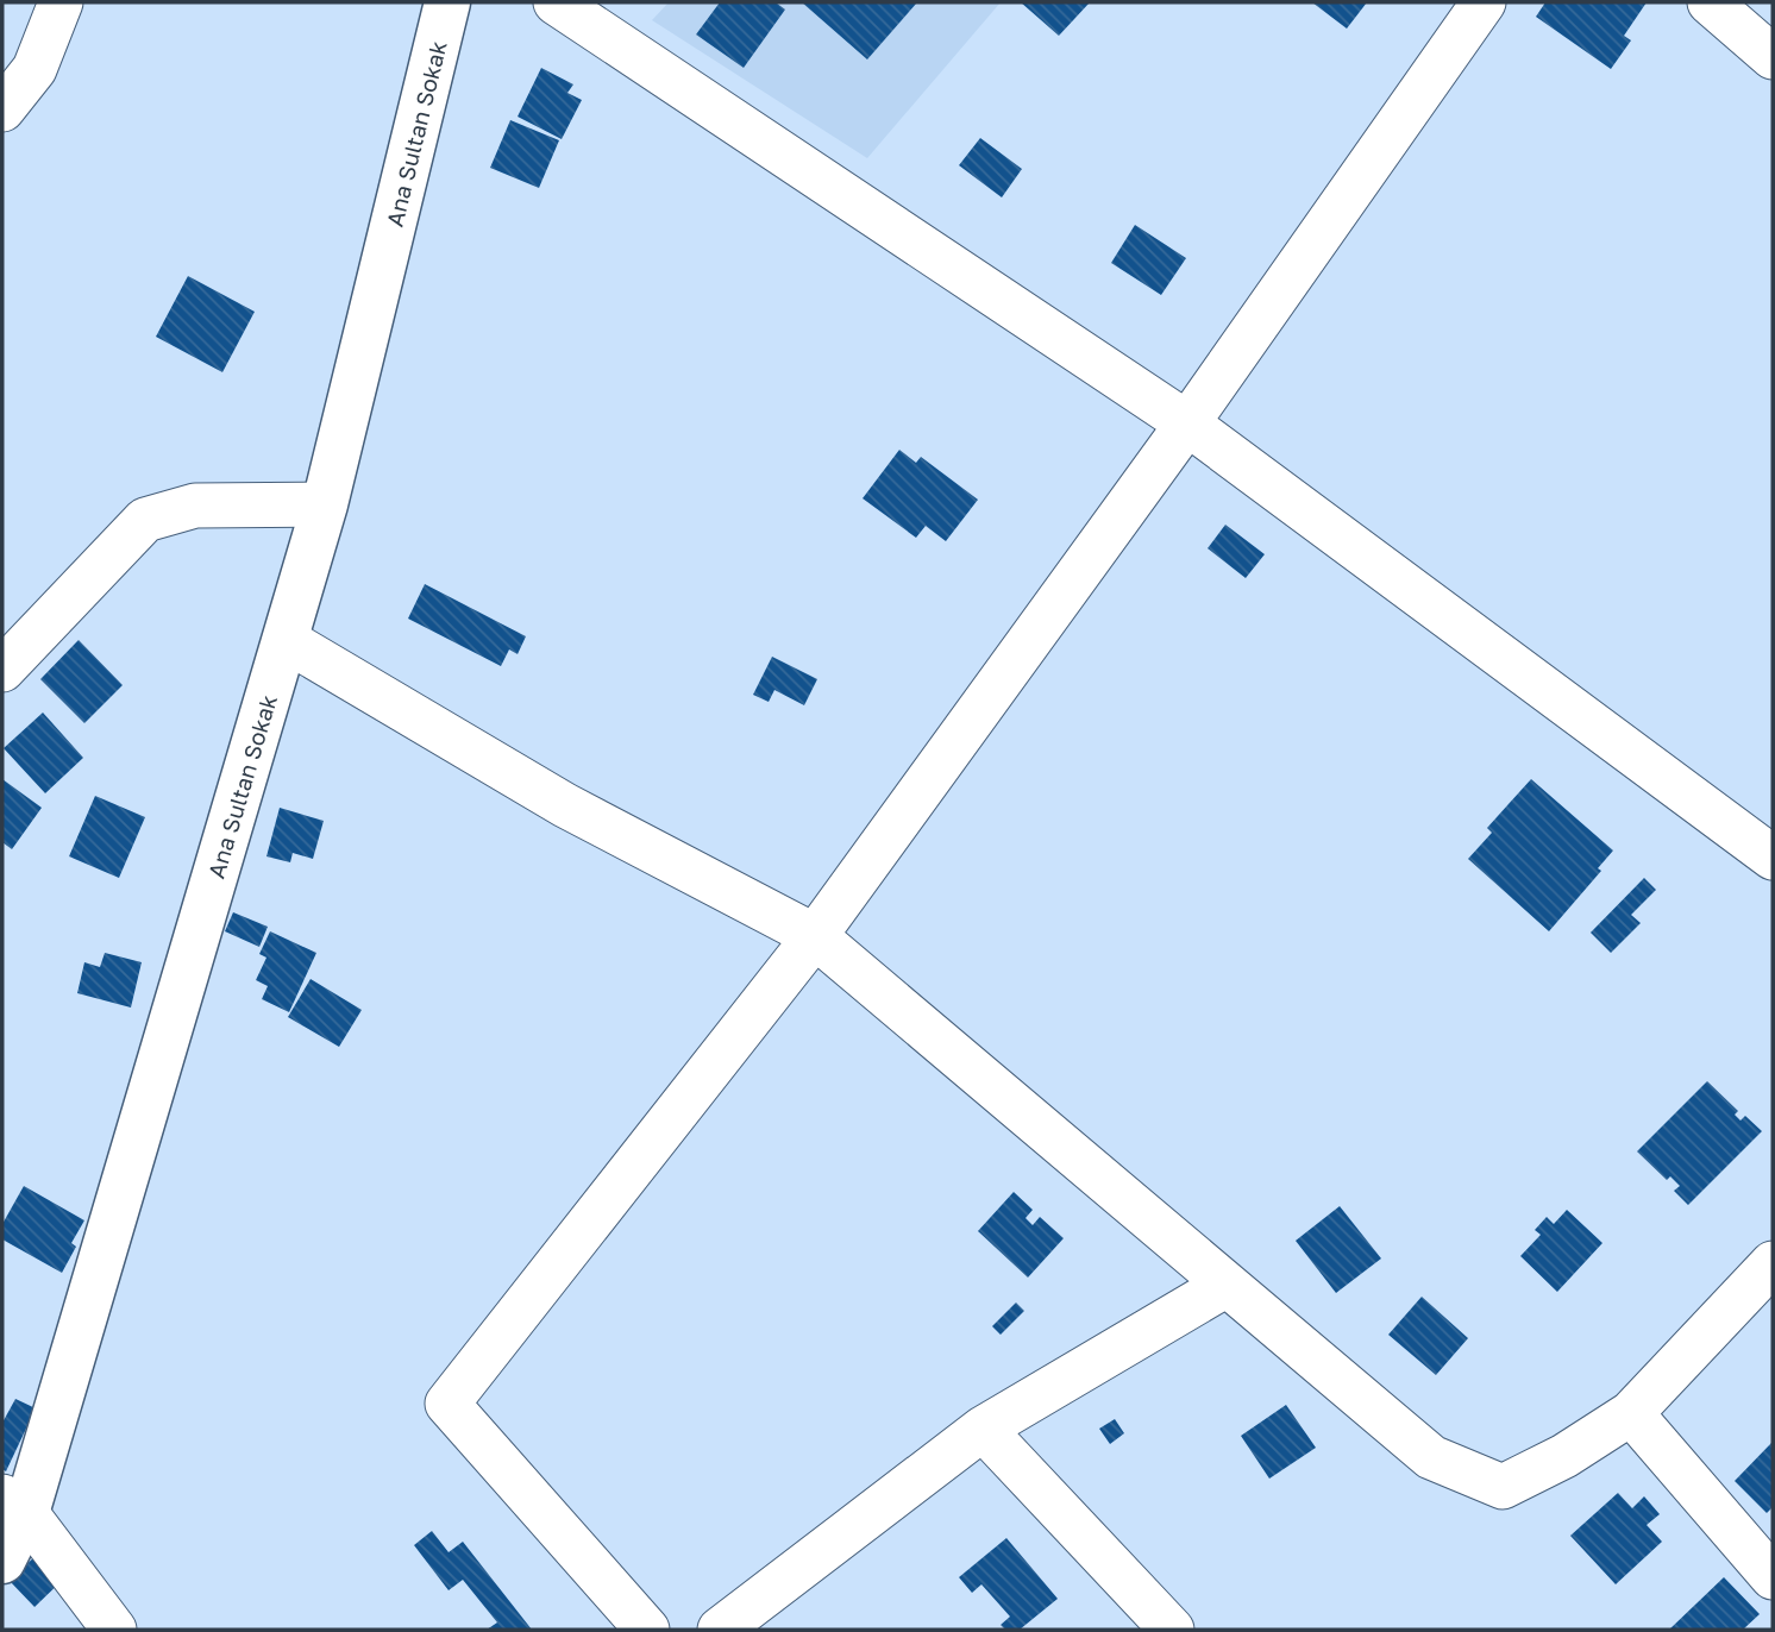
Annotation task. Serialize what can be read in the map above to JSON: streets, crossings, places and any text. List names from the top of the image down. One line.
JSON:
{"streets":{"street":["Ana Sultan Sokak"]}}
